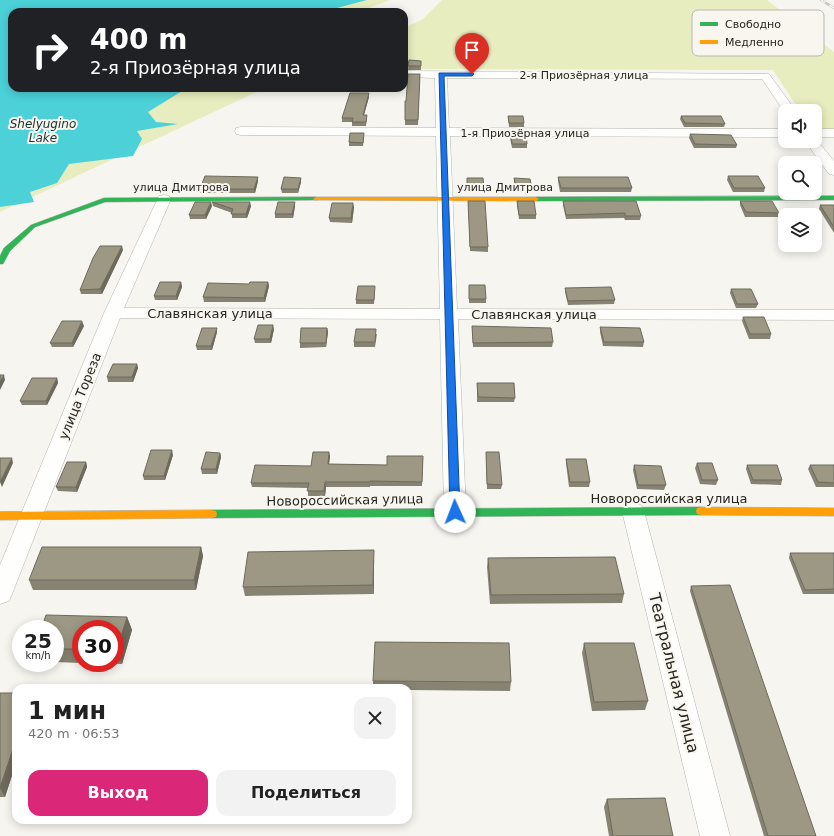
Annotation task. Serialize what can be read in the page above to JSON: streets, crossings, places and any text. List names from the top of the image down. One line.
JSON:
{"streets":{"street":["2-я Приозёрная улица","1-я Приозёрная улица","улица Дмитрова","Славянская улица","улица Тореза","Новороссийская улица","Театральная улица"]},"crossings":[["улица Дмитрова","улица Тореза"],["Славянская улица","улица Тореза"],["улица Тореза","Новороссийская улица"],["Новороссийская улица","Театральная улица"]],"water":["Shelyugino Lake"],"legend":["Свободно","Медленно"],"page":{"turn":["400 m","2-я Приозёрная улица"],"speed":"25 km/h","limit":"30","heading":["1 мин","420 m · 06:53"],"buttons":["Выход","Поделиться"]}}
